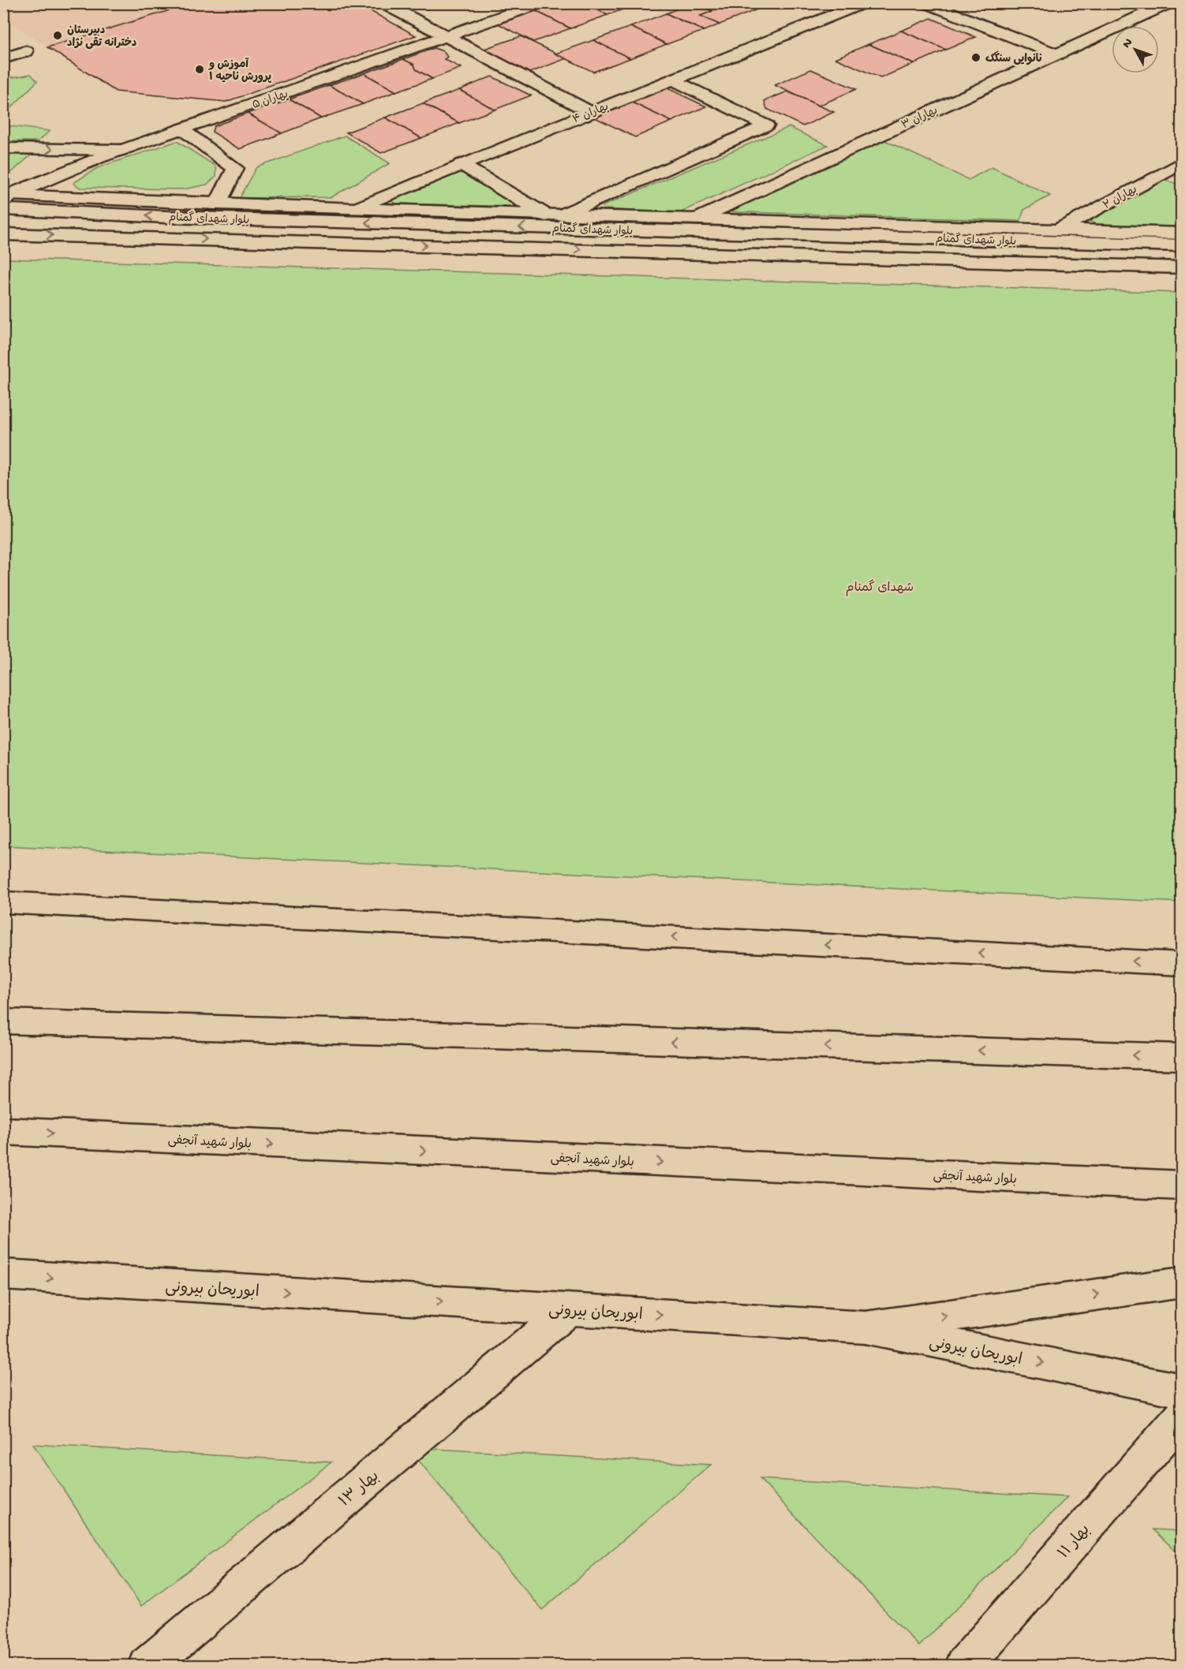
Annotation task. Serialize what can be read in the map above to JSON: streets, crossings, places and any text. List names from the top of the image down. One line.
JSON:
{"streets":{"street":["بهاران ۵","بهاران ۴","بهاران ۳","بهاران ۲","بلوار شهدای گمنام","بلوار شهید آنجفی","ابوریحان بیرونی","بهار ۱۳","بهار ۱۱"]},"crossings":[["بهاران ۵","بلوار شهدای گمنام"],["بهاران ۴","بلوار شهدای گمنام"],["بهاران ۳","بلوار شهدای گمنام"],["ابوریحان بیرونی","بهار ۱۳"]],"one_way":["ابوریحان بیرونی"],"parks":["شهدای گمنام"],"places":["دبیرستان دخترانه تقی نژاد","نانوایی سنگک","آموزش و پرورش ناحیه ۱"],"north":"top left"}
